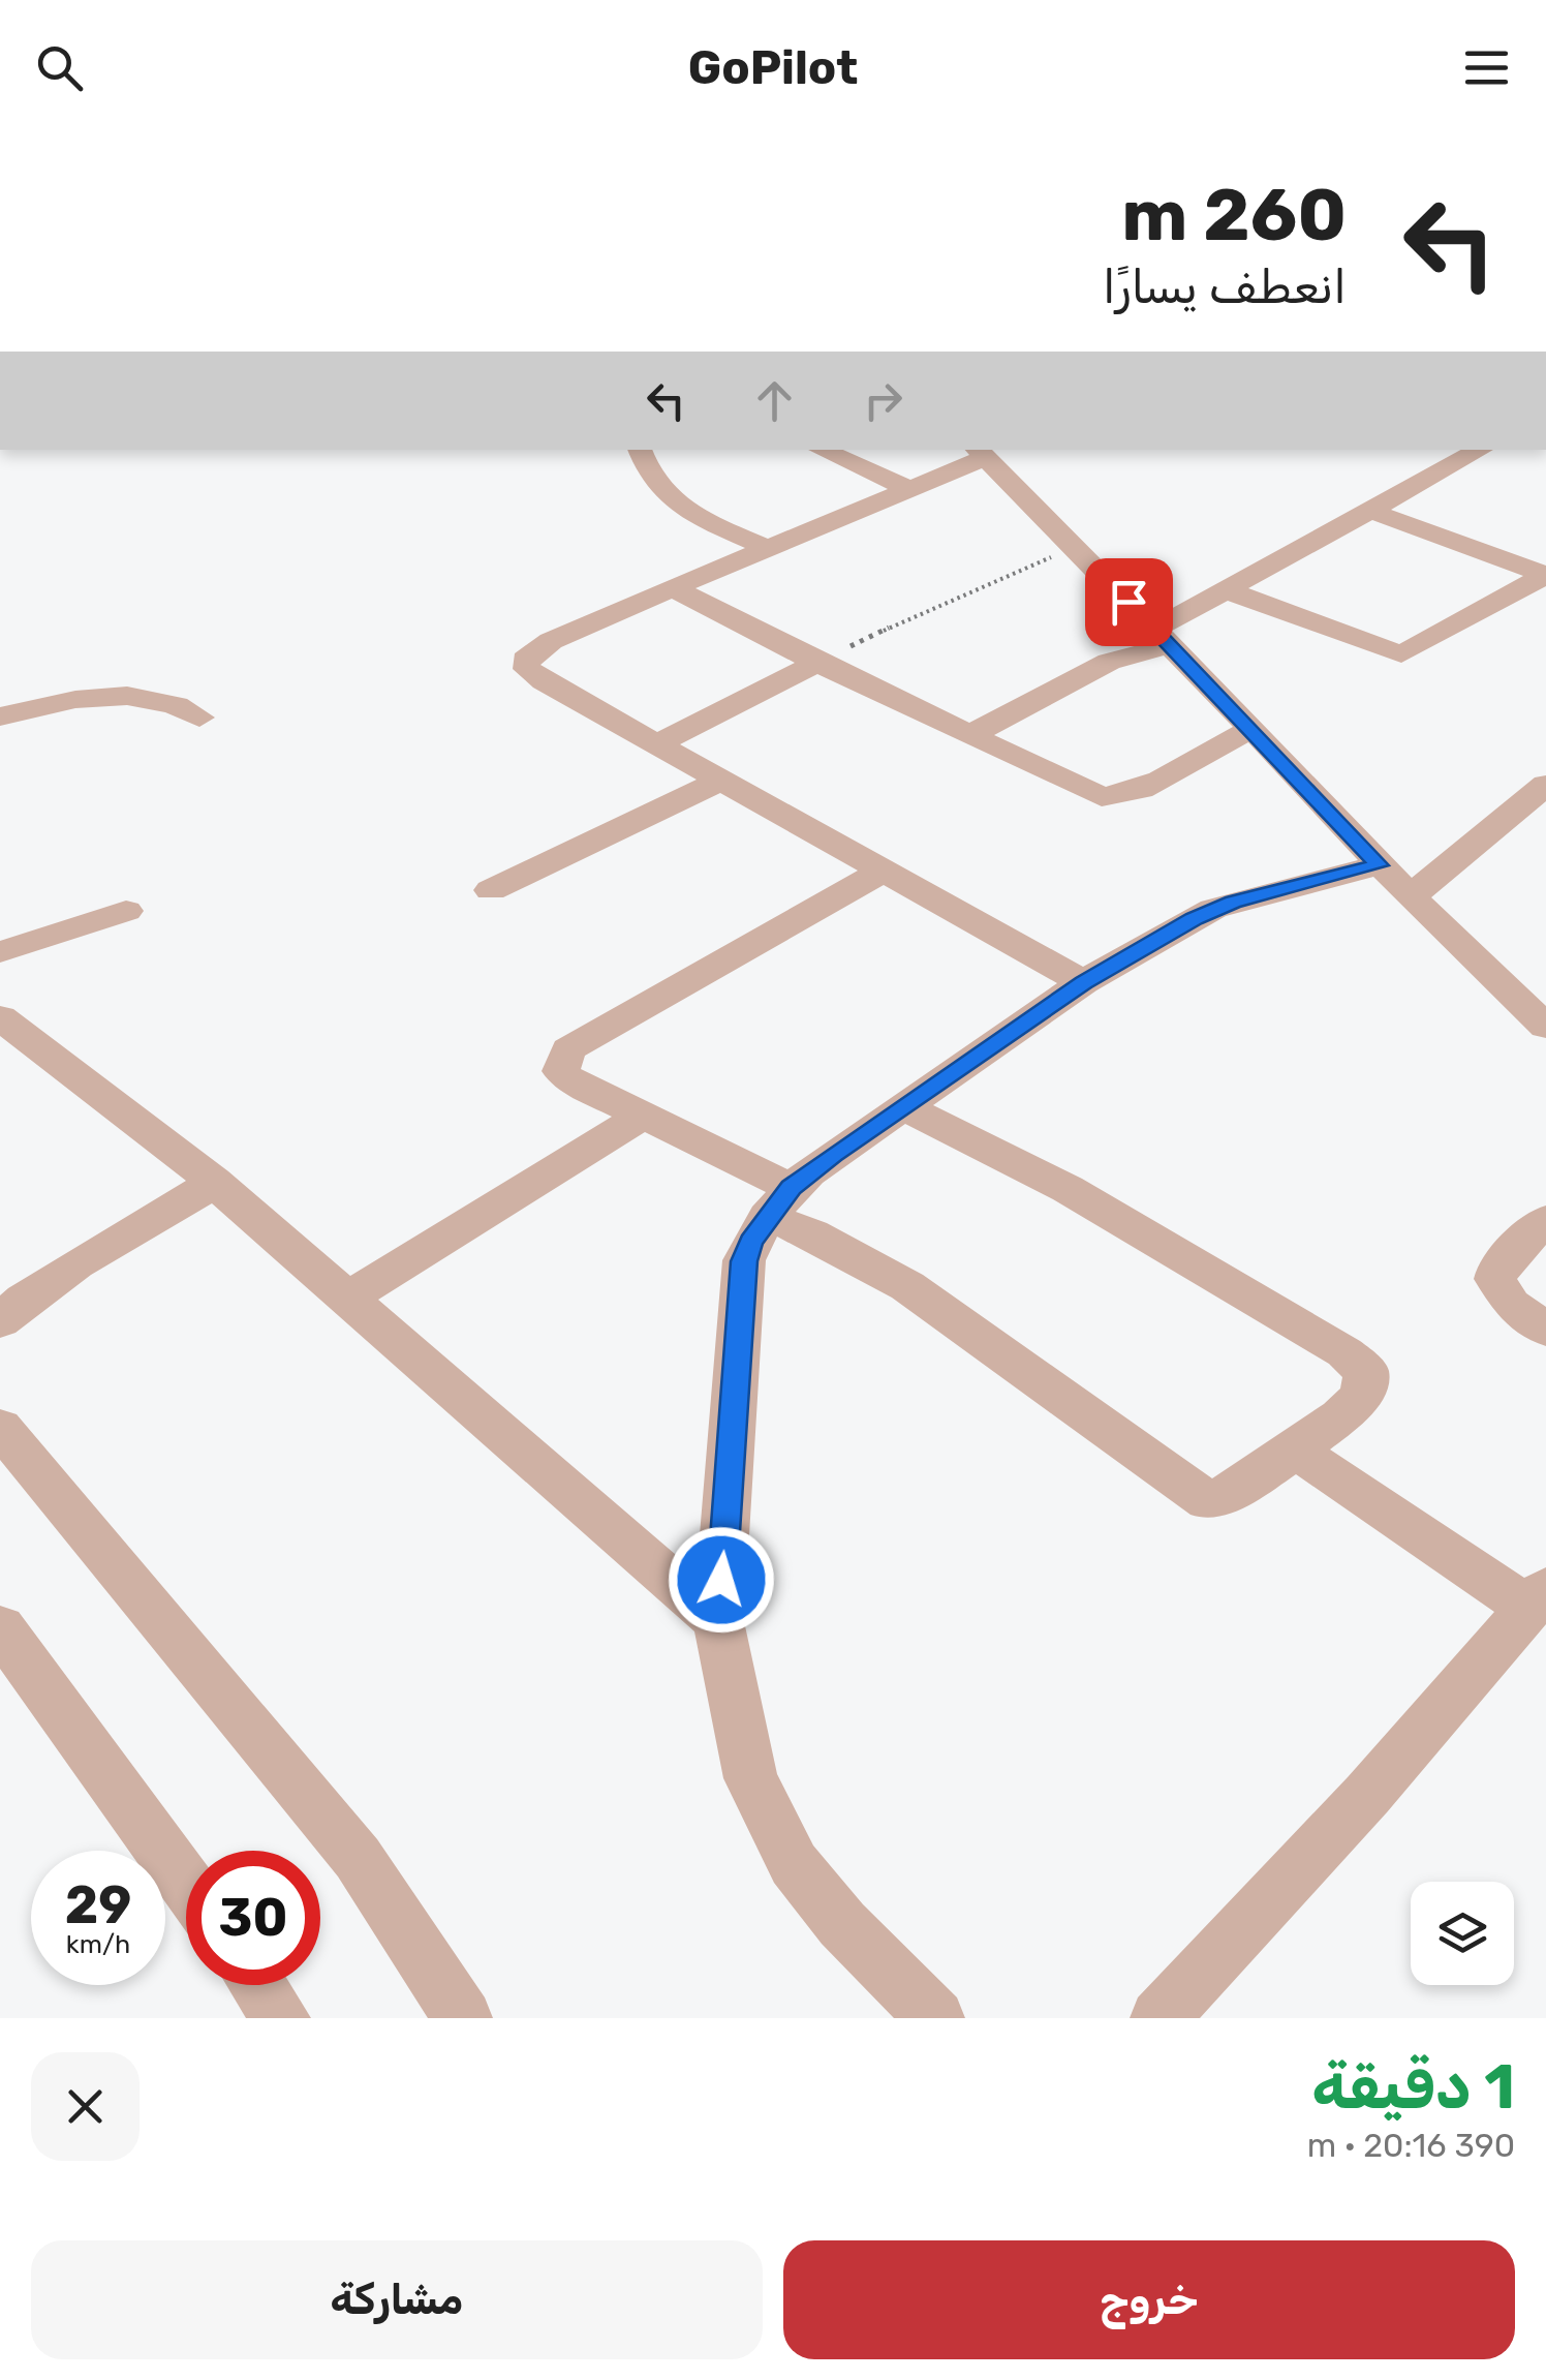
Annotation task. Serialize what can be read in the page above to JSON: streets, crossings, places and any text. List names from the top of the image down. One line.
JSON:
{"page":{"header":"GoPilot","turn":["260 m","انعطف يسارًا"],"speed":"29 km/h","limit":"30","heading":["1 دقيقة","390 m · 20:16"],"buttons":["خروج","مشاركة"]}}
